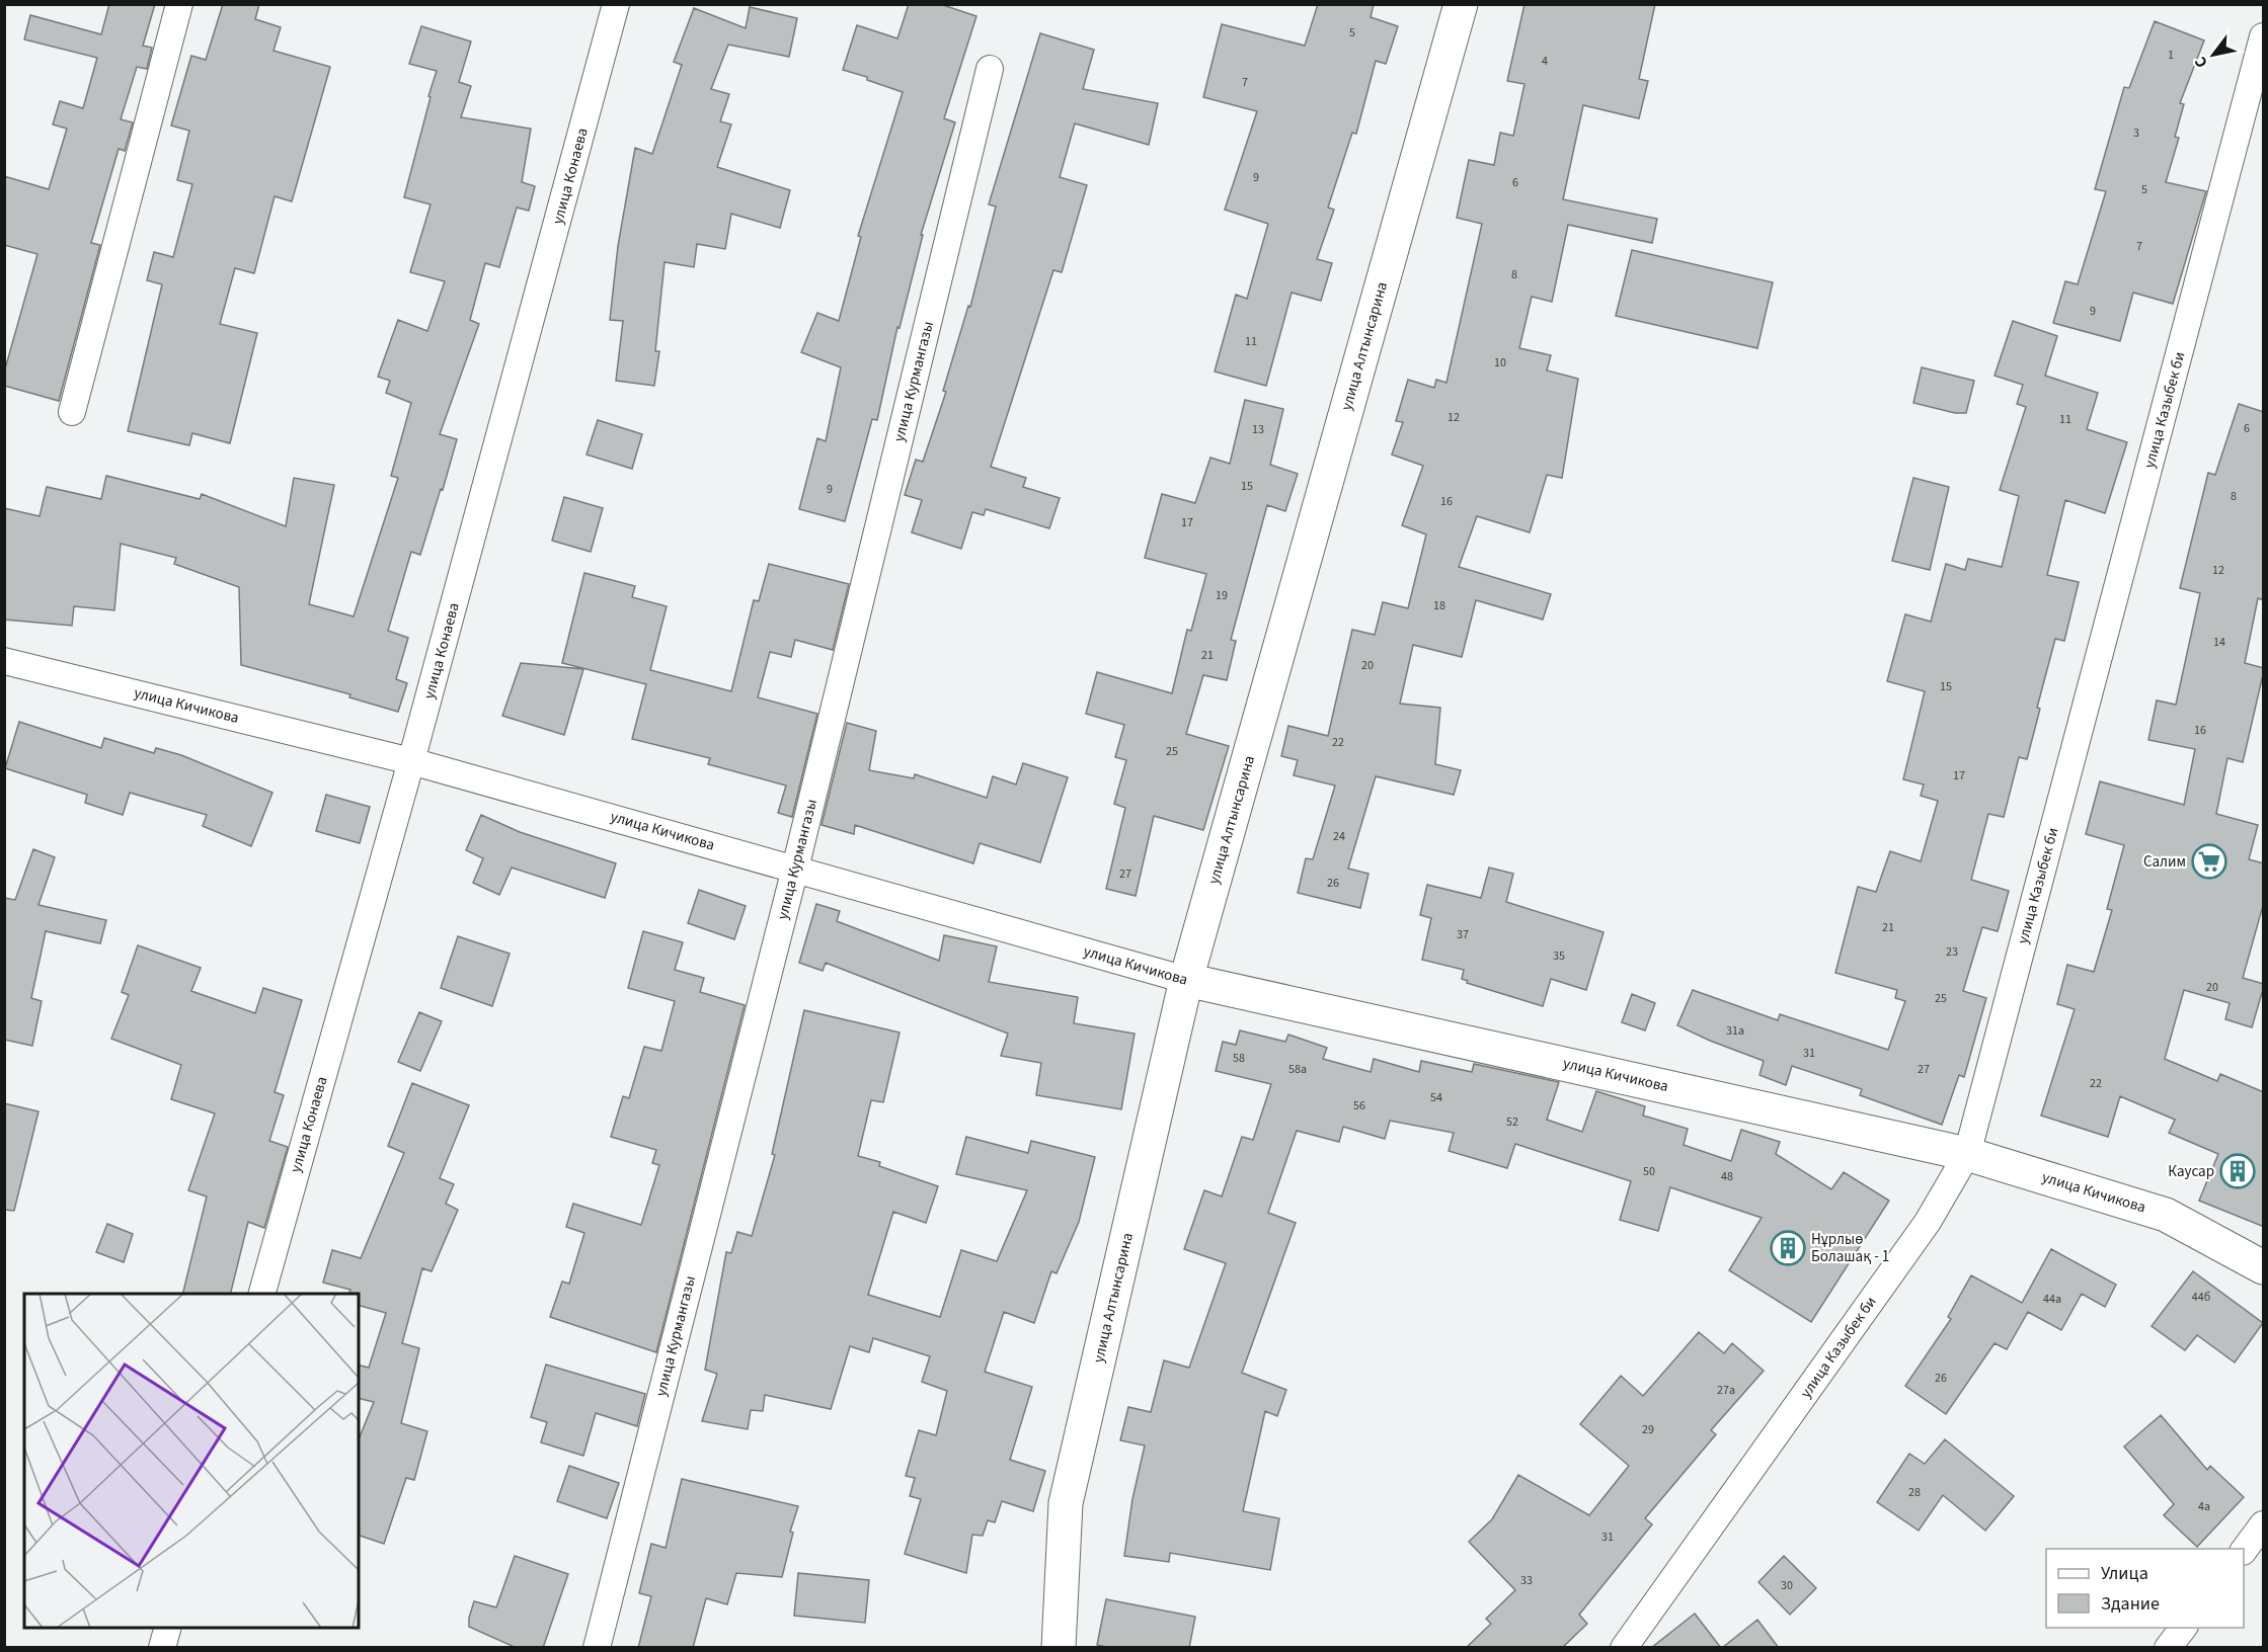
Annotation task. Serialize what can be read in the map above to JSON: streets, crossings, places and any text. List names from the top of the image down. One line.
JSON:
{"streets":{"street":["улица Конаева","улица Алтынсарина","улица Курмангазы","улица Казыбек би","улица Кичикова"]},"crossings":[["улица Конаева","улица Кичикова"],["улица Алтынсарина","улица Кичикова"],["улица Курмангазы","улица Кичикова"],["улица Казыбек би","улица Кичикова"]],"places":{"supermarket":["Салим"],"building":["Каусар","Нұрлыө Болашақ - 1"]},"house_numbers":["5","1","4","7","3","9","6","5","7","8","9","11","10","12","11","6","13","15","9","8","16","17","12","19","18","14","21","20","15","16","22","25","17","24","27","26","21","37","23","35","20","25","31а","31","58","58а","27","22","54","56","52","50","48","44б","44а","26","27а","29","28","4а","31","33","30"],"legend":["Улица","Здание"],"north":"bottom left"}
